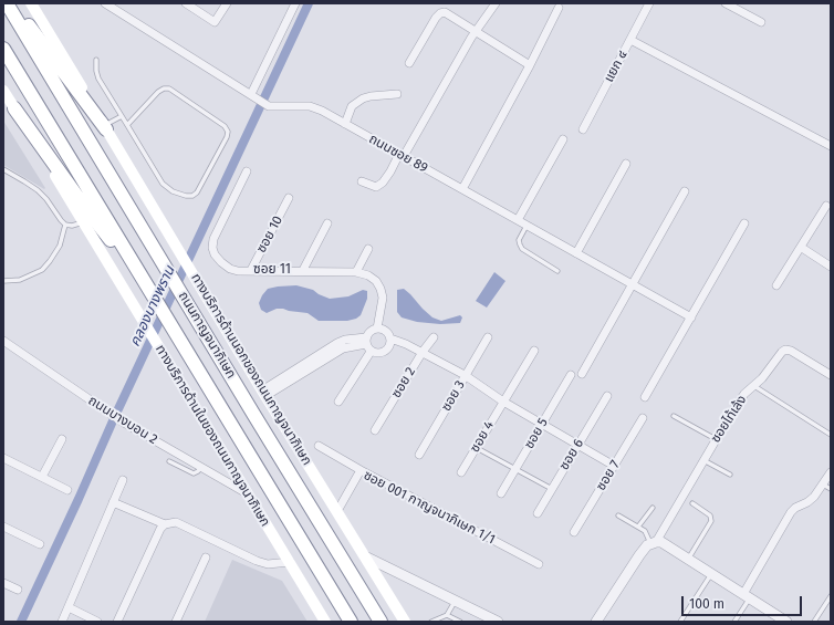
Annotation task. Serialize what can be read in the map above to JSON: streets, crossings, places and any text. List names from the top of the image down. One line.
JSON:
{"streets":{"highway":["ถนนกาญจนาภิเษก"],"main road":["ทางบริการด้านนอกของถนนกาญจนาภิเษก","ทางบริการด้านในของถนนกาญจนาภิเษก"],"street":["แยก ๔","ถนนซอย 89","ซอย 10","ซอย 11","ซอย 2","ซอย 3","ซอยไท้เล้ง","ถนนบางบอน 2","ซอย 5","ซอย 4","ซอย 6","ซอย 7","ซอย 001 กาญจนาภิเษก 1/1"]},"crossings":[["ซอย 10","ซอย 11"],["ทางบริการด้านนอกของถนนกาญจนาภิเษก","ซอย 001 กาญจนาภิเษก 1/1"],["ถนนบางบอน 2","ทางบริการด้านในของถนนกาญจนาภิเษก"]],"water":["คลองบางพราน"],"scale_bar":"100 m"}
